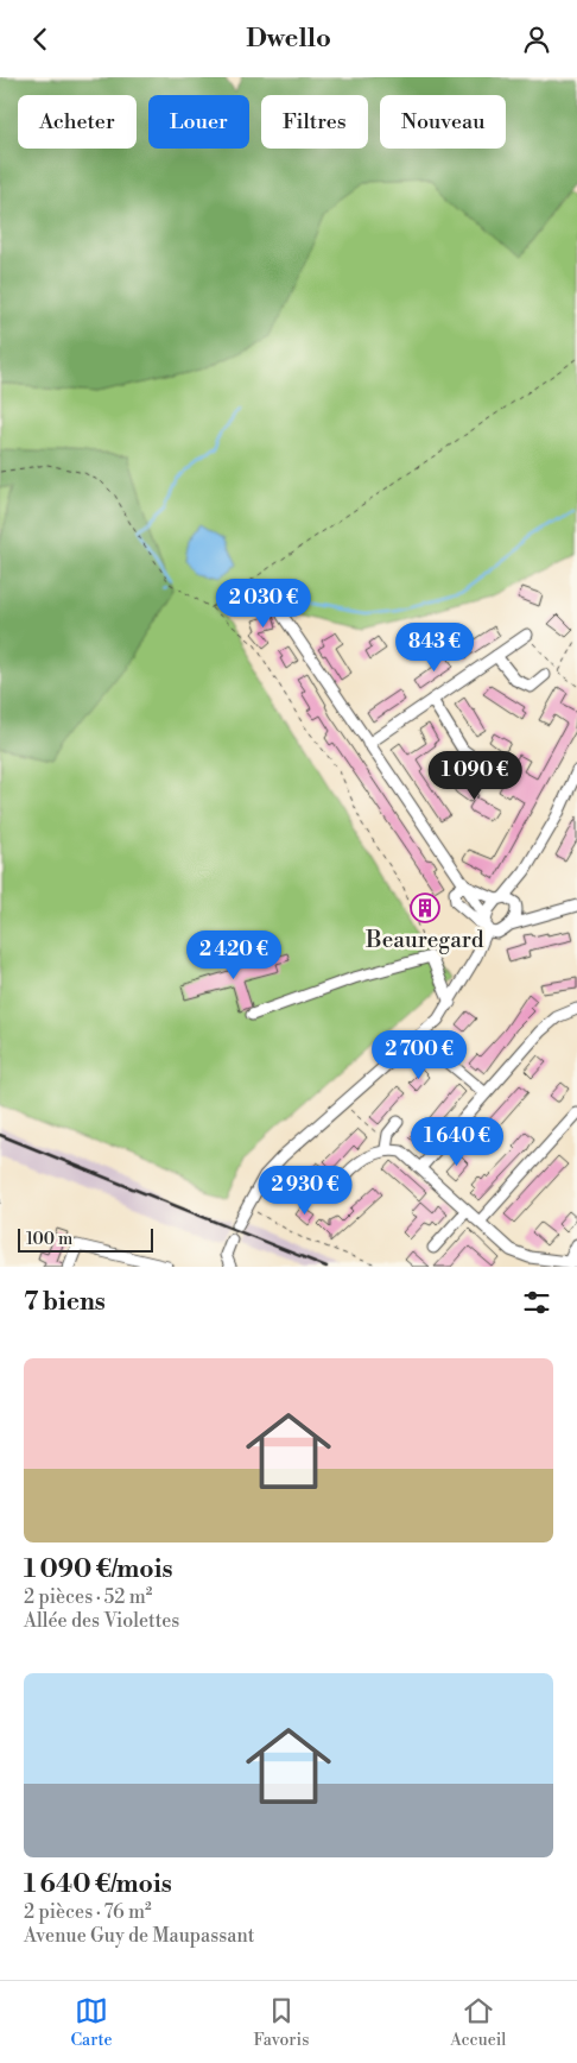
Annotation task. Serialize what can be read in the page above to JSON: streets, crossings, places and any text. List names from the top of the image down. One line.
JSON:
{"places":{"building":["Beauregard"]},"scale_bar":"100 m","page":{"header":"Dwello","chip":["Acheter","Louer","Filtres","Nouveau"],"price":["2 030 €","843 €","1 090 €","2 420 €","2 700 €","1 640 €","2 930 €"],"scale":"100 m","heading":"7 biens","list":[{"name":"1 090 €/mois","note":"2 pièces · 52 m² · Allée des Violettes"},{"name":"1 640 €/mois","note":"2 pièces · 76 m² · Avenue Guy de Maupassant"}],"tabs":["Carte","Favoris","Accueil"]}}
